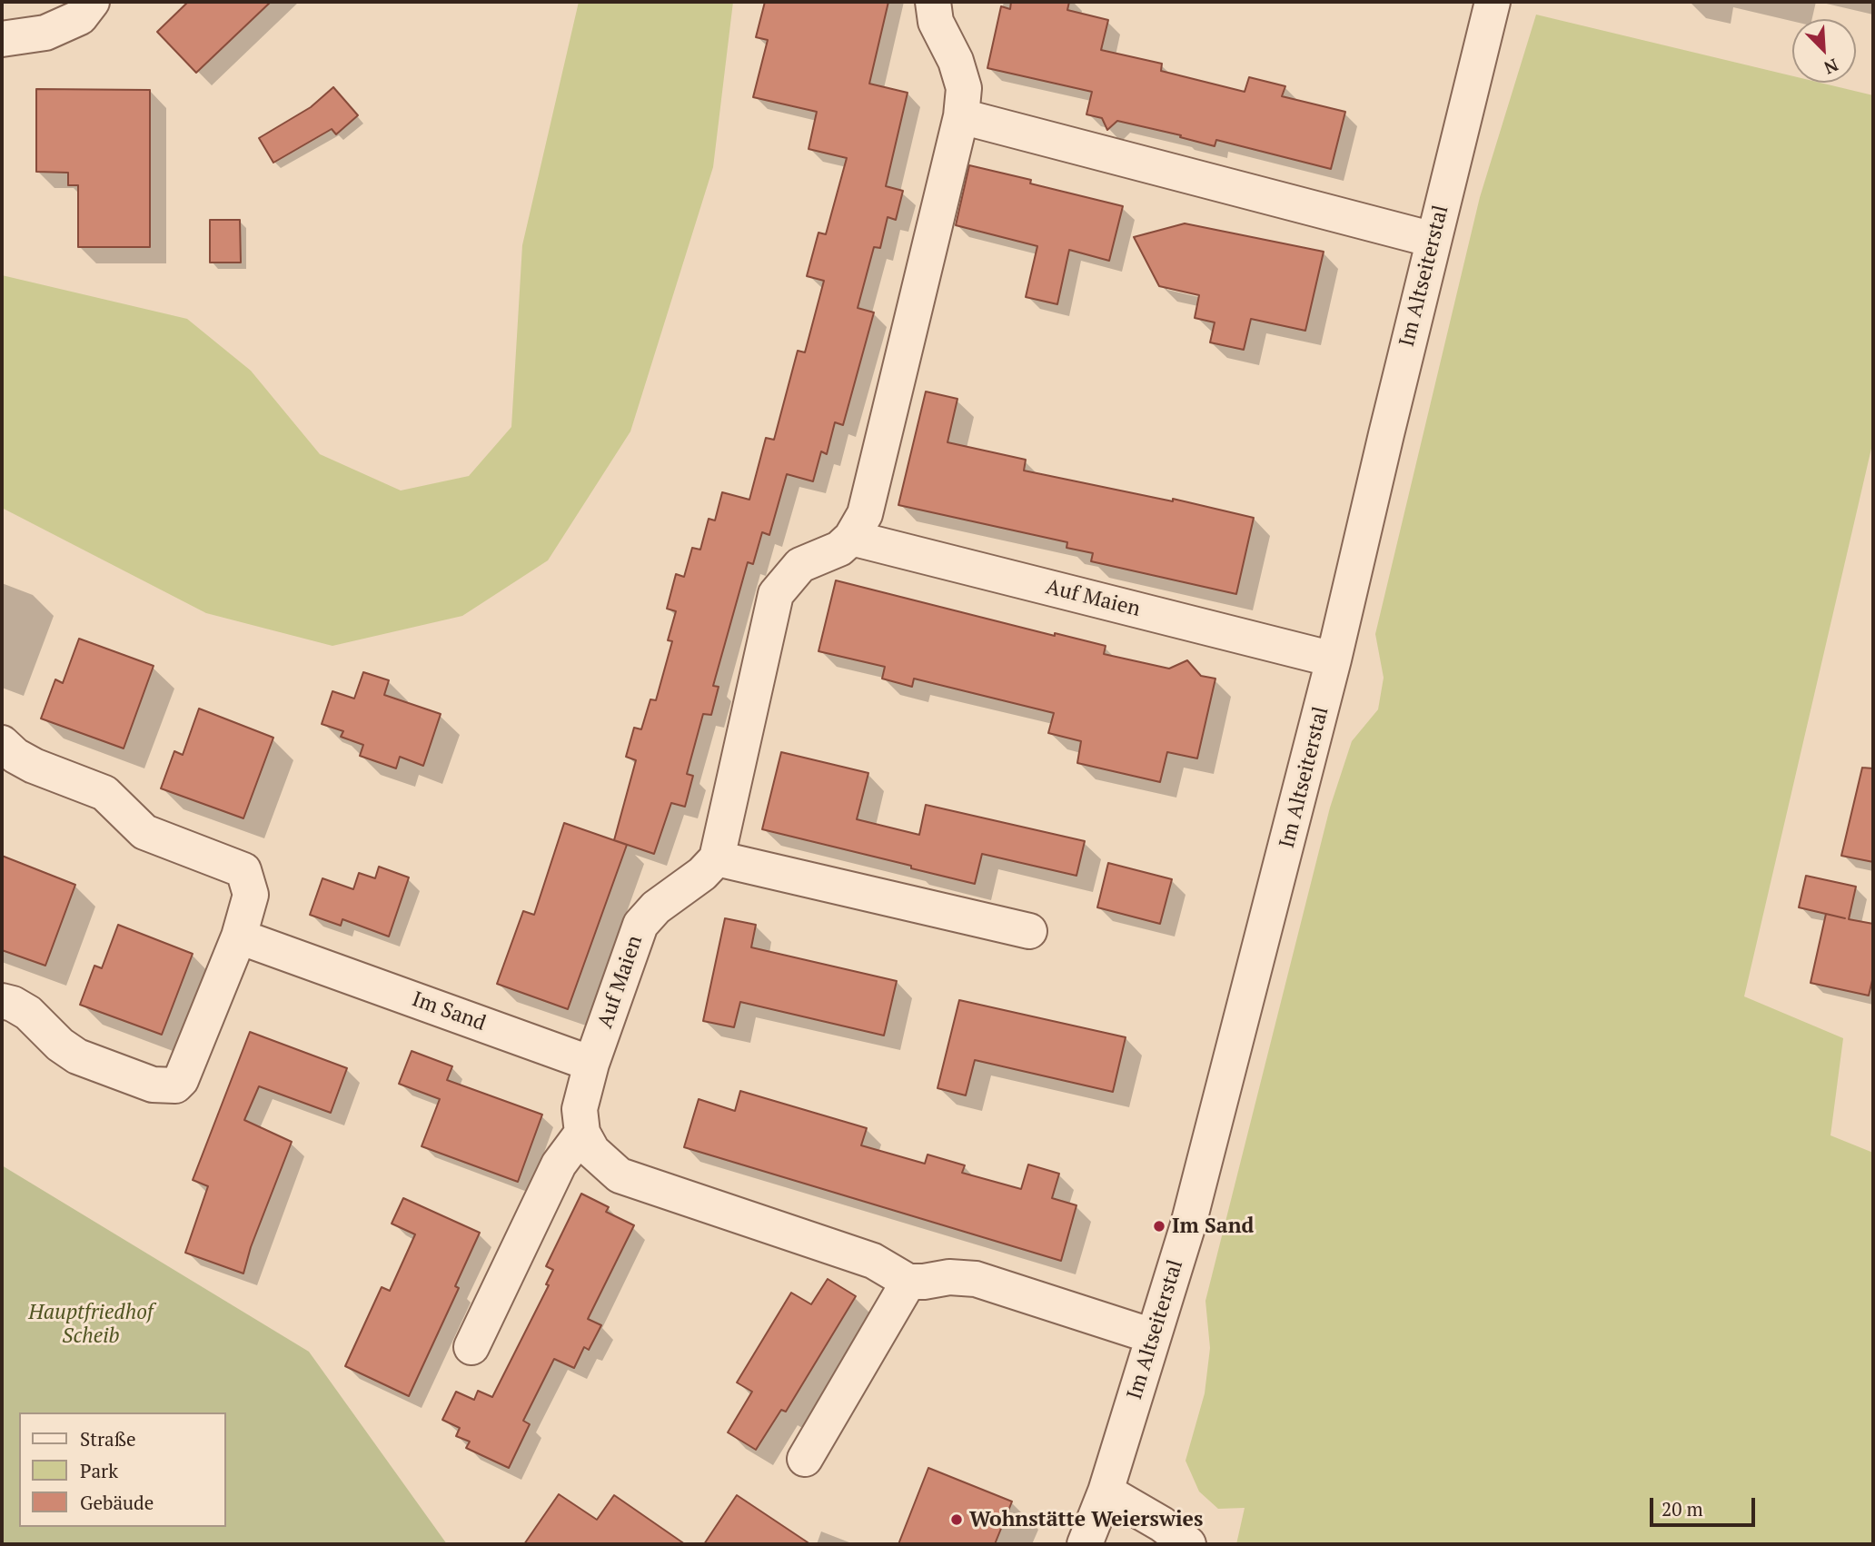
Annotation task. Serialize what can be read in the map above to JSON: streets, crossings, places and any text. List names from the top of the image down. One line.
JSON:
{"streets":{"street":["Im Altseiterstal","Auf Maien","Im Sand"]},"crossings":[["Im Altseiterstal","Auf Maien"],["Auf Maien","Im Sand"]],"parks":["Hauptfriedhof Scheib"],"places":["Im Sand","Wohnstätte Weierswies"],"legend":["Straße","Park","Gebäude"],"scale_bar":"20 m","north":"bottom right"}
